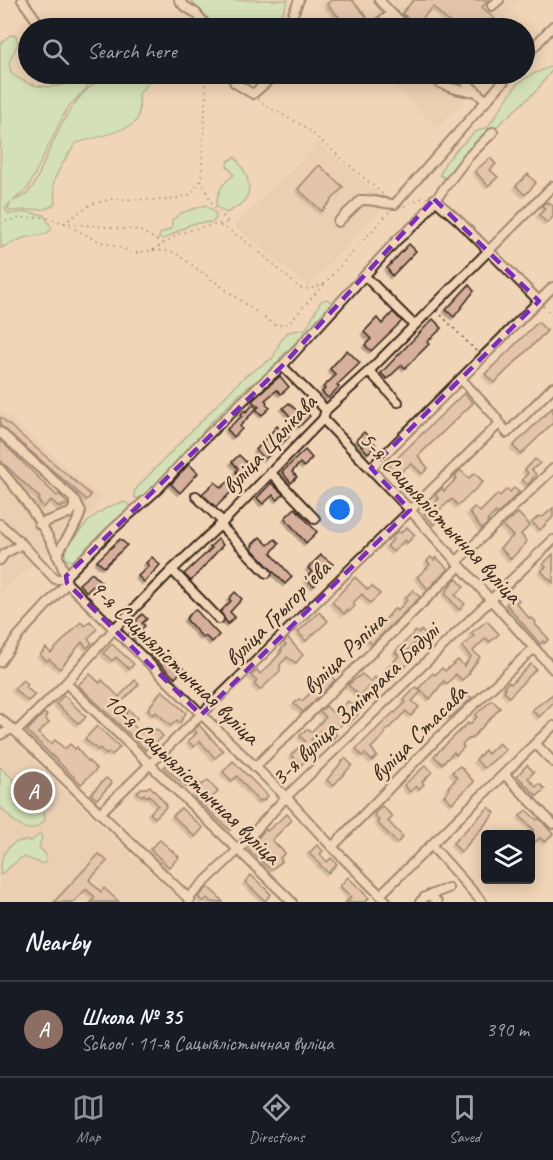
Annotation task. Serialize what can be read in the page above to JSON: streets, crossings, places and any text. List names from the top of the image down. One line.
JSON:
{"streets":{"street":["вуліца Цалікава","5-я Сацыялістычная вуліца","вуліца Грыгорʼева","вуліца Рэпіна","9-я Сацыялістычная вуліца","3-я вуліца Змітрака Бядулі","вуліца Стасава","10-я Сацыялістычная вуліца"]},"crossings":[["вуліца Цалікава","5-я Сацыялістычная вуліца"],["вуліца Цалікава","9-я Сацыялістычная вуліца"],["вуліца Цалікава","10-я Сацыялістычная вуліца"],["5-я Сацыялістычная вуліца","вуліца Грыгорʼева"],["5-я Сацыялістычная вуліца","вуліца Рэпіна"],["5-я Сацыялістычная вуліца","3-я вуліца Змітрака Бядулі"],["5-я Сацыялістычная вуліца","вуліца Стасава"],["вуліца Грыгорʼева","9-я Сацыялістычная вуліца"],["вуліца Грыгорʼева","10-я Сацыялістычная вуліца"],["вуліца Рэпіна","9-я Сацыялістычная вуліца"],["9-я Сацыялістычная вуліца","3-я вуліца Змітрака Бядулі"],["9-я Сацыялістычная вуліца","вуліца Стасава"],["3-я вуліца Змітрака Бядулі","10-я Сацыялістычная вуліца"]],"page":{"search":"Search here","pins":"A","heading":"Nearby","list":[{"mark":"A","name":"Школа № 35","note":"School · 11-я Сацыялістычная вуліца","value":"390 m"}],"nav":["Map","Directions","Saved"]}}
